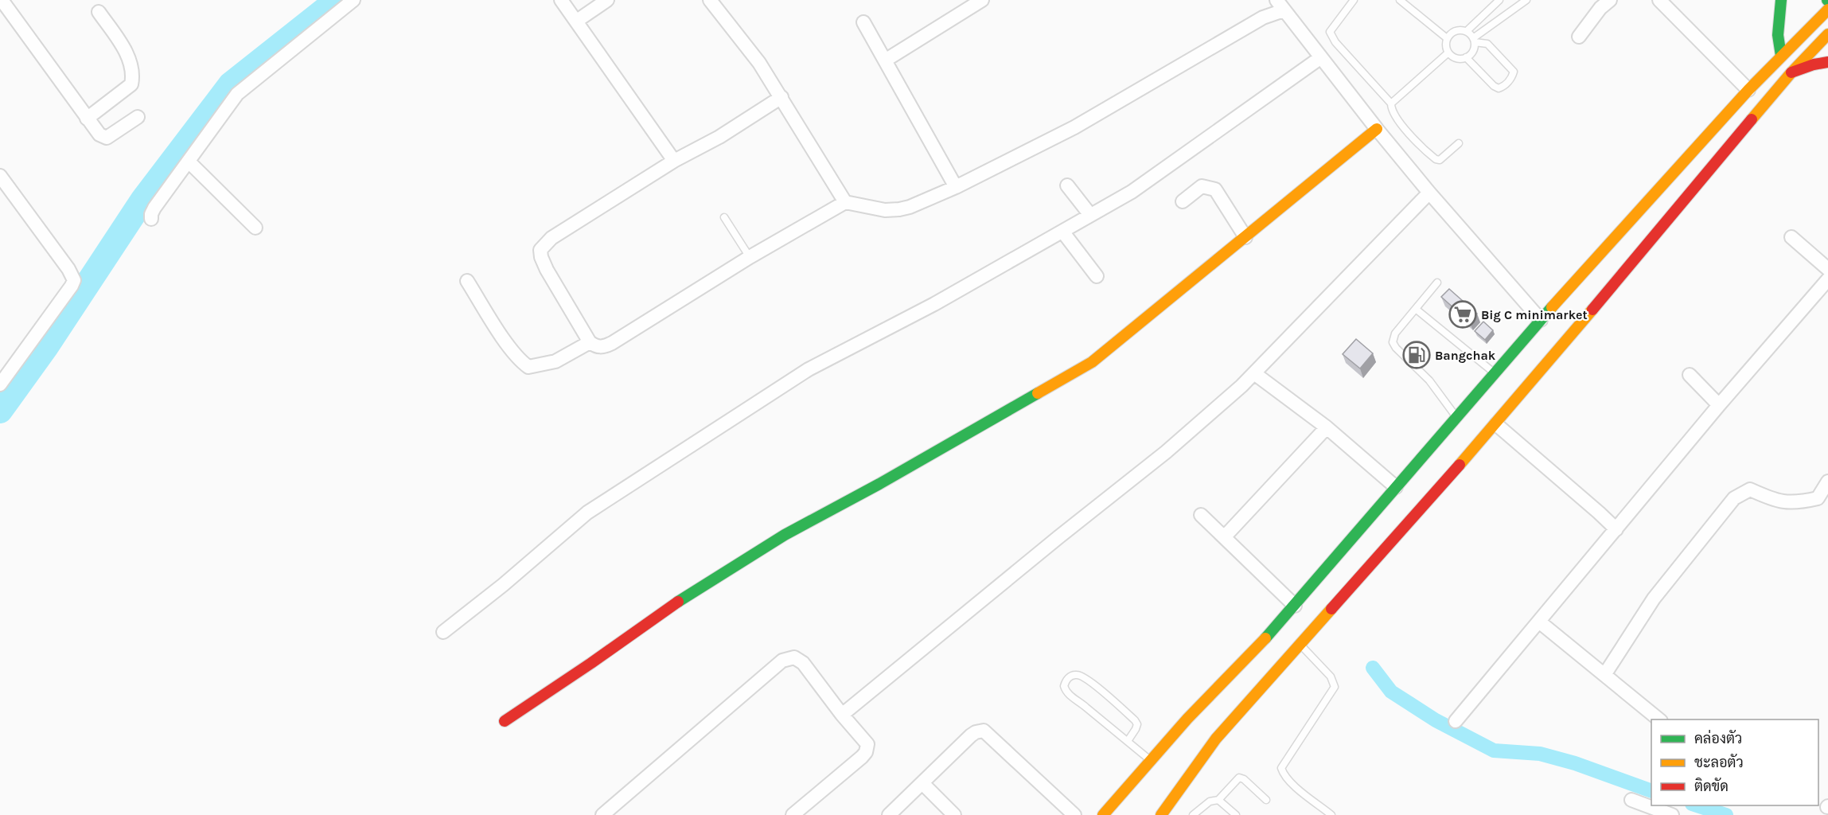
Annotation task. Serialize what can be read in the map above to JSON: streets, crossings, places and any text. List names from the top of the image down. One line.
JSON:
{"places":{"supermarket":["Big C minimarket"],"fuel station":["Bangchak"]},"legend":["คล่องตัว","ชะลอตัว","ติดขัด"]}
